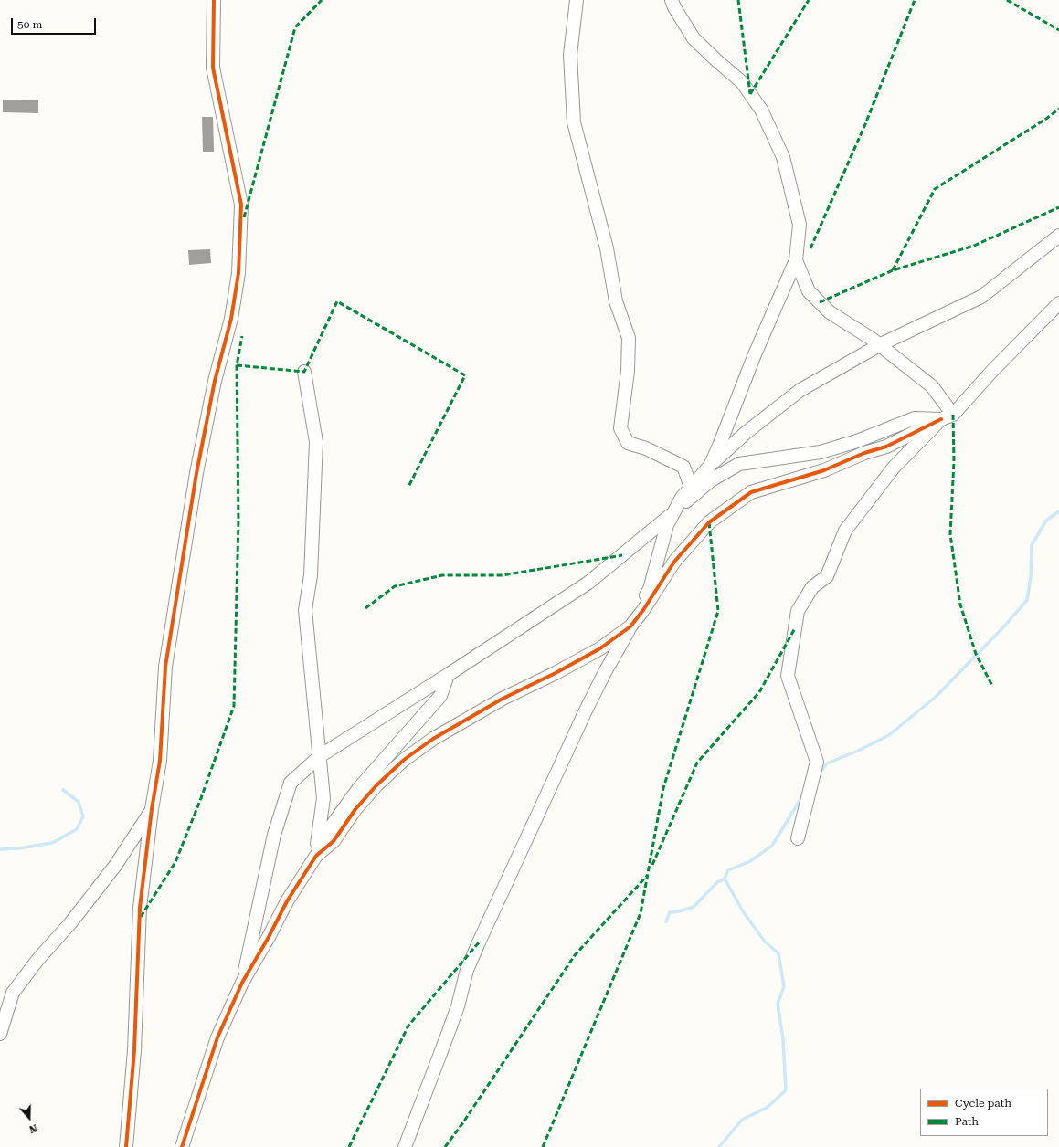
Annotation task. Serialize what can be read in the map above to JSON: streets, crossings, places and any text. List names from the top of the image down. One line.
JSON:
{"legend":["Cycle path","Path"],"scale_bar":"50 m","north":"bottom"}
